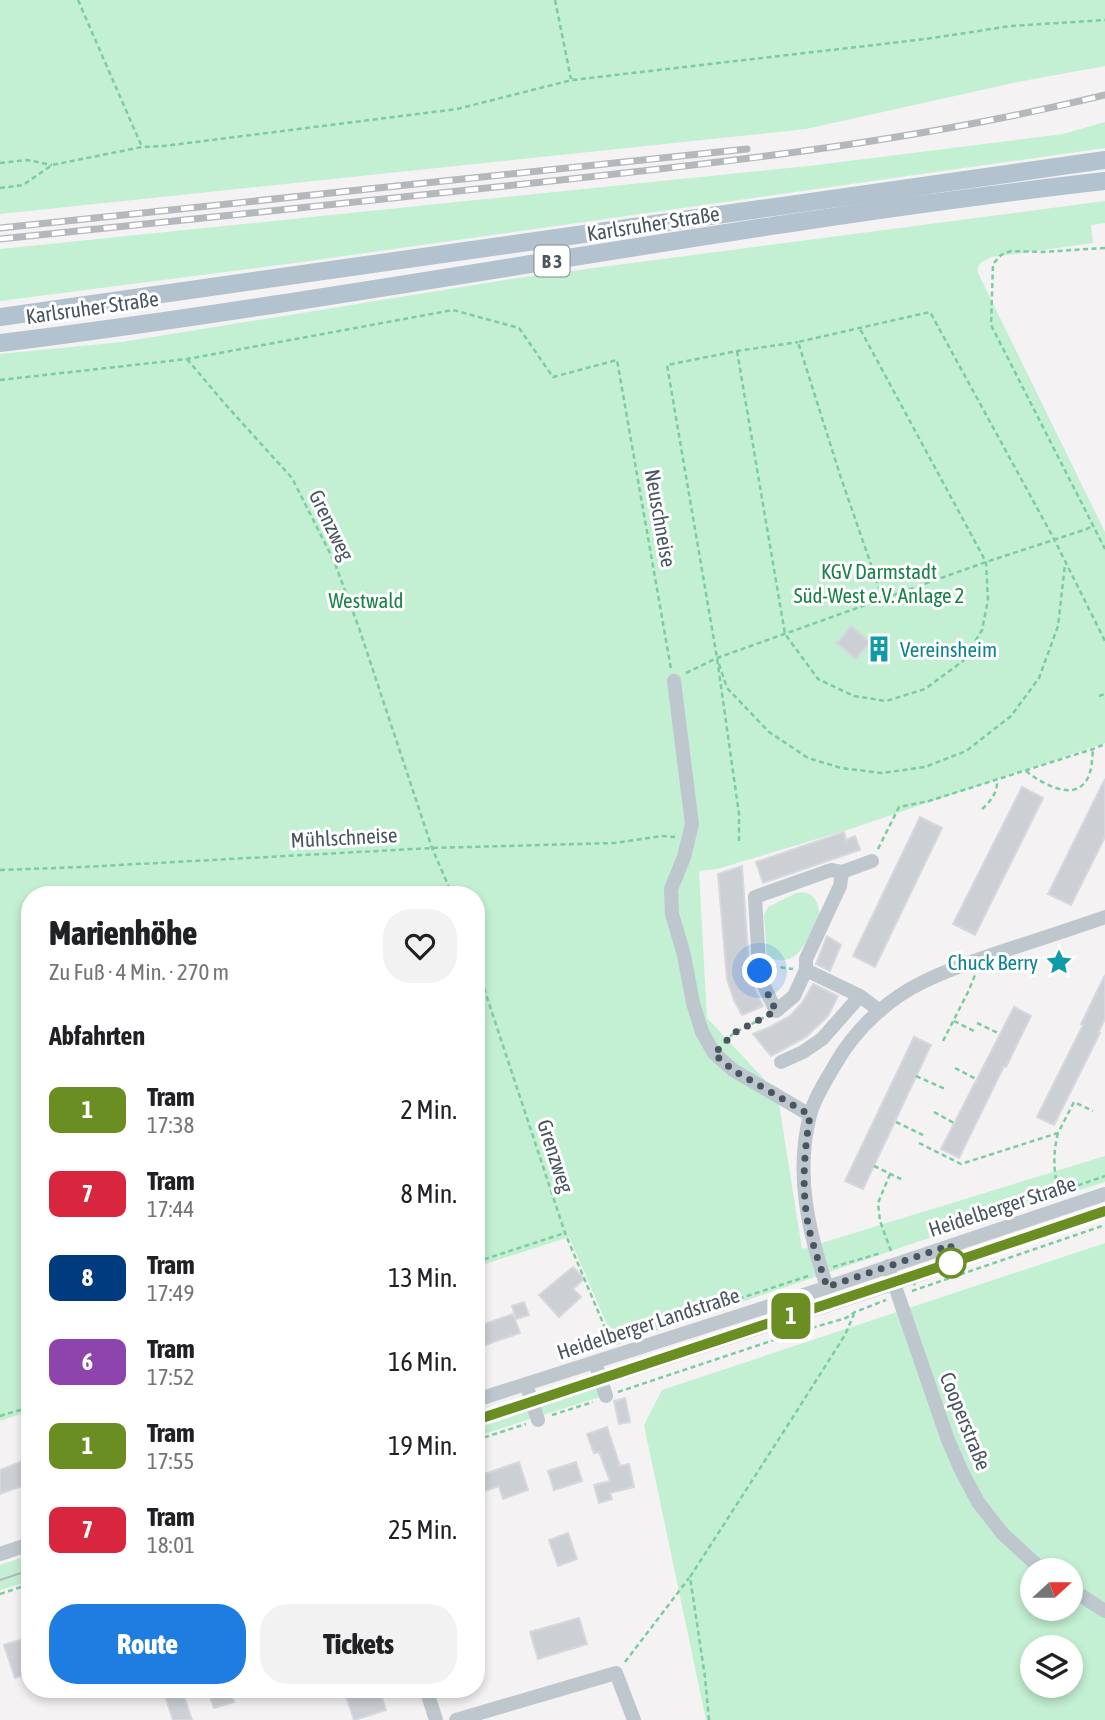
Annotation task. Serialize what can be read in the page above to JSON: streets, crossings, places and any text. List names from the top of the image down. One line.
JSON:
{"streets":{"main road":["Karlsruher Straße","B 3"],"street":["Heidelberger Straße","Heidelberger Landstraße","Cooperstraße"],"path":["Neuschneise","Grenzweg","Mühlschneise"]},"crossings":[["Neuschneise","Grenzweg"],["Grenzweg","Mühlschneise"],["Grenzweg","Heidelberger Landstraße"],["Heidelberger Straße","Heidelberger Landstraße"],["Heidelberger Landstraße","Cooperstraße"]],"parks":["KGV Darmstadt Süd-West e.V. Anlage 2","Westwald"],"places":{"building":["Vereinsheim"],"place":["Chuck Berry"]},"lines":["tram line 1"],"north":"right","page":{"on_map":"1","heading":[["Marienhöhe","Zu Fuß · 4 Min. · 270 m"],"Abfahrten"],"list":[{"mark":"1","name":"Tram","note":"17:38","value":"2 Min."},{"mark":"7","name":"Tram","note":"17:44","value":"8 Min."},{"mark":"8","name":"Tram","note":"17:49","value":"13 Min."},{"mark":"6","name":"Tram","note":"17:52","value":"16 Min."},{"mark":"1","name":"Tram","note":"17:55","value":"19 Min."},{"mark":"7","name":"Tram","note":"18:01","value":"25 Min."}],"buttons":["Route","Tickets"]}}
